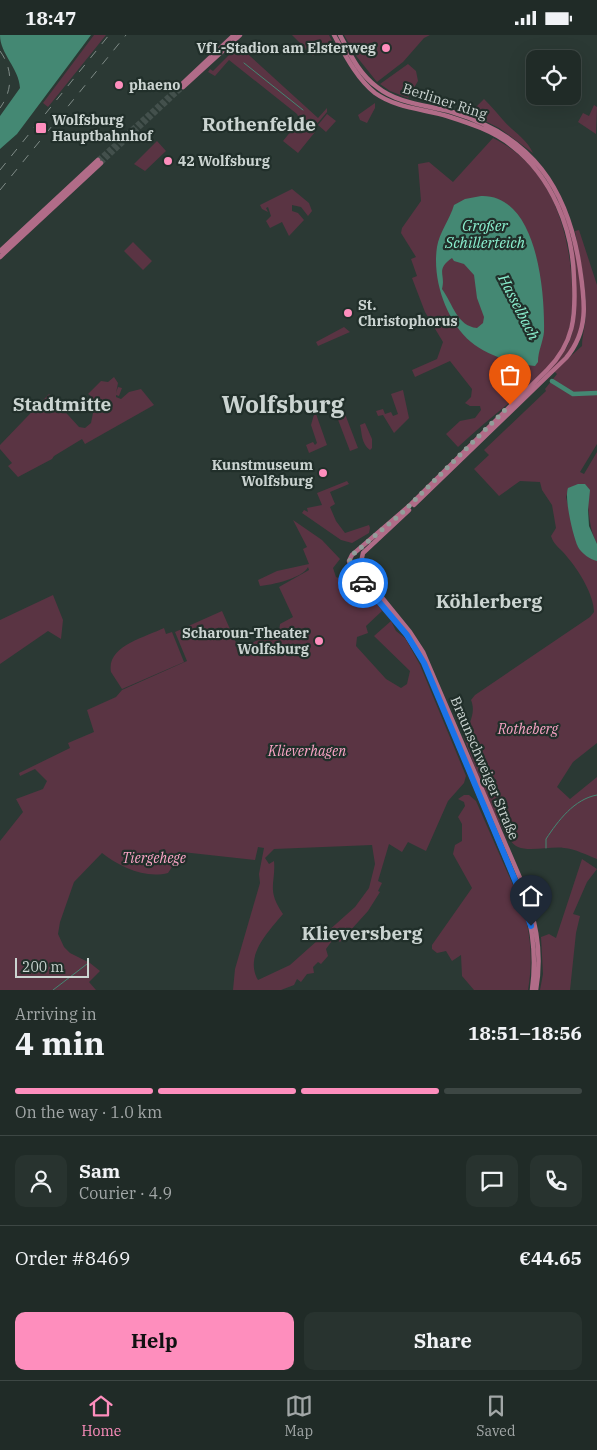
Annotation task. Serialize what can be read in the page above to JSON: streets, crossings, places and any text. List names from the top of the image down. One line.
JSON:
{"streets":{"main road":["Berliner Ring","Braunschweiger Straße"]},"crossings":[["Berliner Ring","Braunschweiger Straße"]],"districts":["Rothenfelde","Stadtmitte","Wolfsburg","Köhlerberg","Klieversberg"],"water":["Großer Schillerteich","Hasselbach"],"parks":["Rotheberg","Klieverhagen","Tiergehege"],"places":{"other":["VfL-Stadion am Elsterweg","phaeno","42 Wolfsburg","St. Christophorus","Kunstmuseum Wolfsburg","Scharoun-Theater Wolfsburg"],"transit":["Wolfsburg Hauptbahnhof"]},"scale_bar":"200 m","page":{"status":"18:47","scale":"200 m","heading":["4 min","Arriving in","18:51–18:56"],"panel":["Sam","Courier · 4.9","Order #8469","€44.65"],"bar":"On the way · 1.0 km","buttons":["Help","Share"],"tabs":["Home","Map","Saved"]}}
